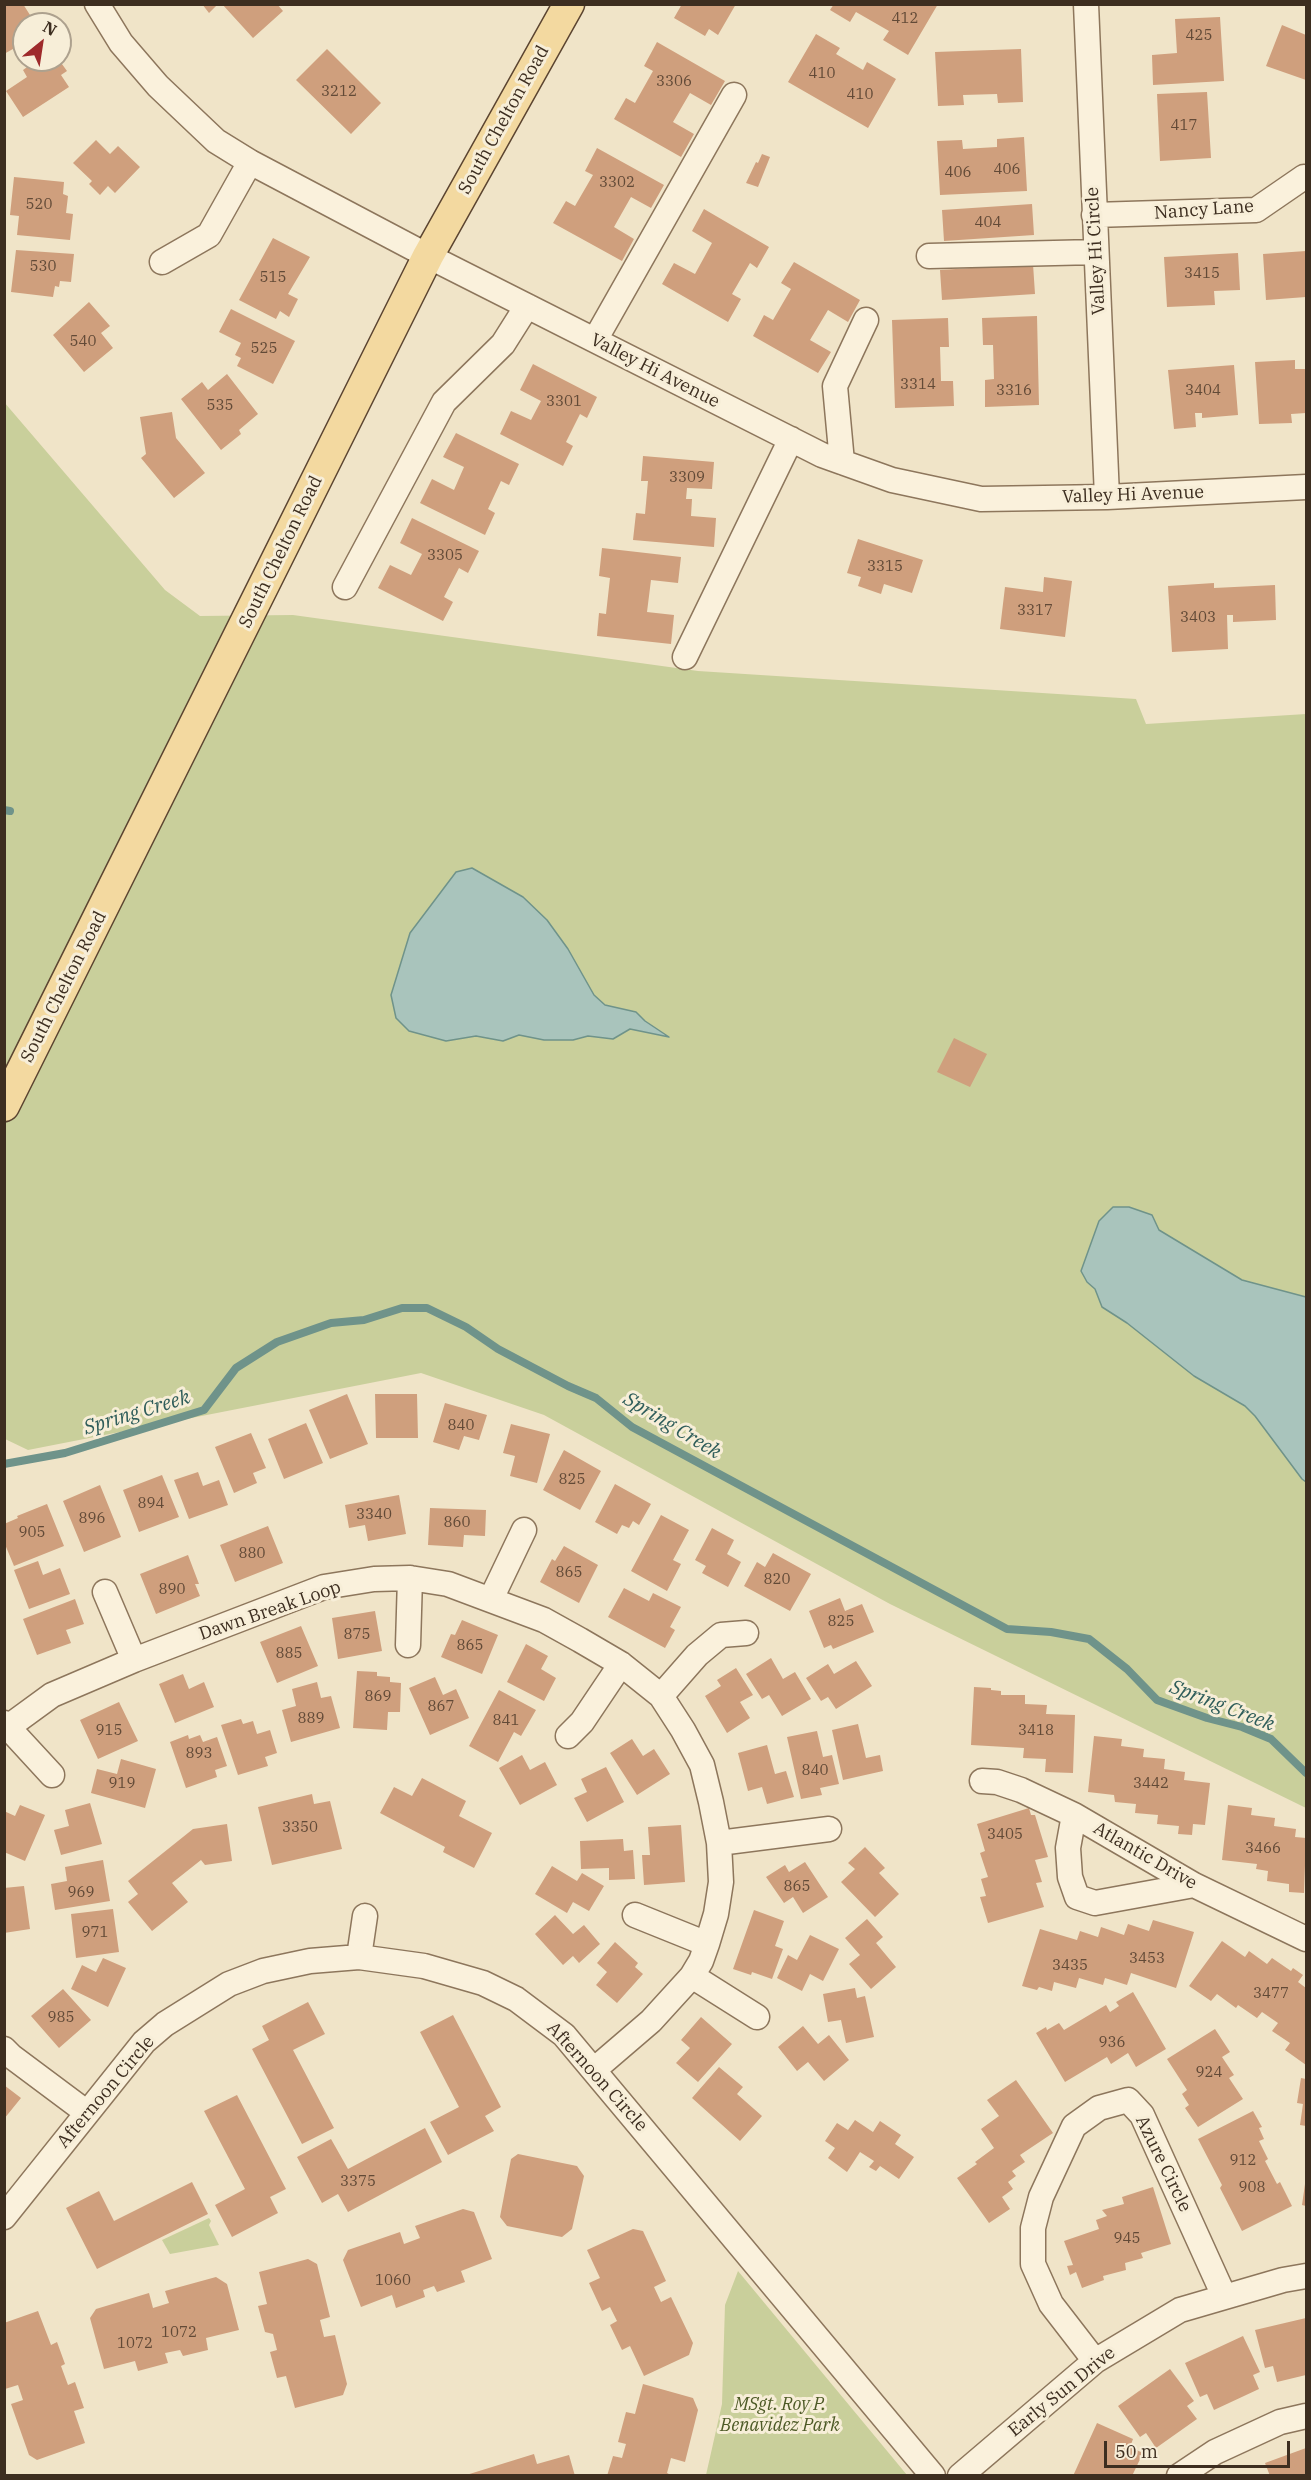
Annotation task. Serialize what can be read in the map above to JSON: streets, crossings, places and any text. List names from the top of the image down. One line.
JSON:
{"streets":{"main road":["South Chelton Road"],"street":["Nancy Lane","Valley Hi Circle","Valley Hi Avenue","Dawn Break Loop","Atlantic Drive","Afternoon Circle","Azure Circle","Early Sun Drive"]},"crossings":[["South Chelton Road","Valley Hi Avenue"],["Nancy Lane","Valley Hi Circle"],["Valley Hi Circle","Valley Hi Avenue"],["Dawn Break Loop","Afternoon Circle"],["Azure Circle","Early Sun Drive"]],"water":["Spring Creek"],"parks":["MSgt. Roy P. Benavidez Park"],"house_numbers":["412","425","410","3306","3212","410","417","406","406","3302","520","404","530","3415","515","540","525","3314","3316","3404","3301","535","3309","3305","3315","3317","3403","840","825","894","3340","896","860","905","880","865","820","890","825","875","865","885","869","867","889","841","915","3418","893","840","919","3442","3350","3405","3466","865","969","971","3453","3435","3477","985","936","924","912","3375","908","945","1060","1072","1072"],"scale_bar":"50 m","north":"top right"}
